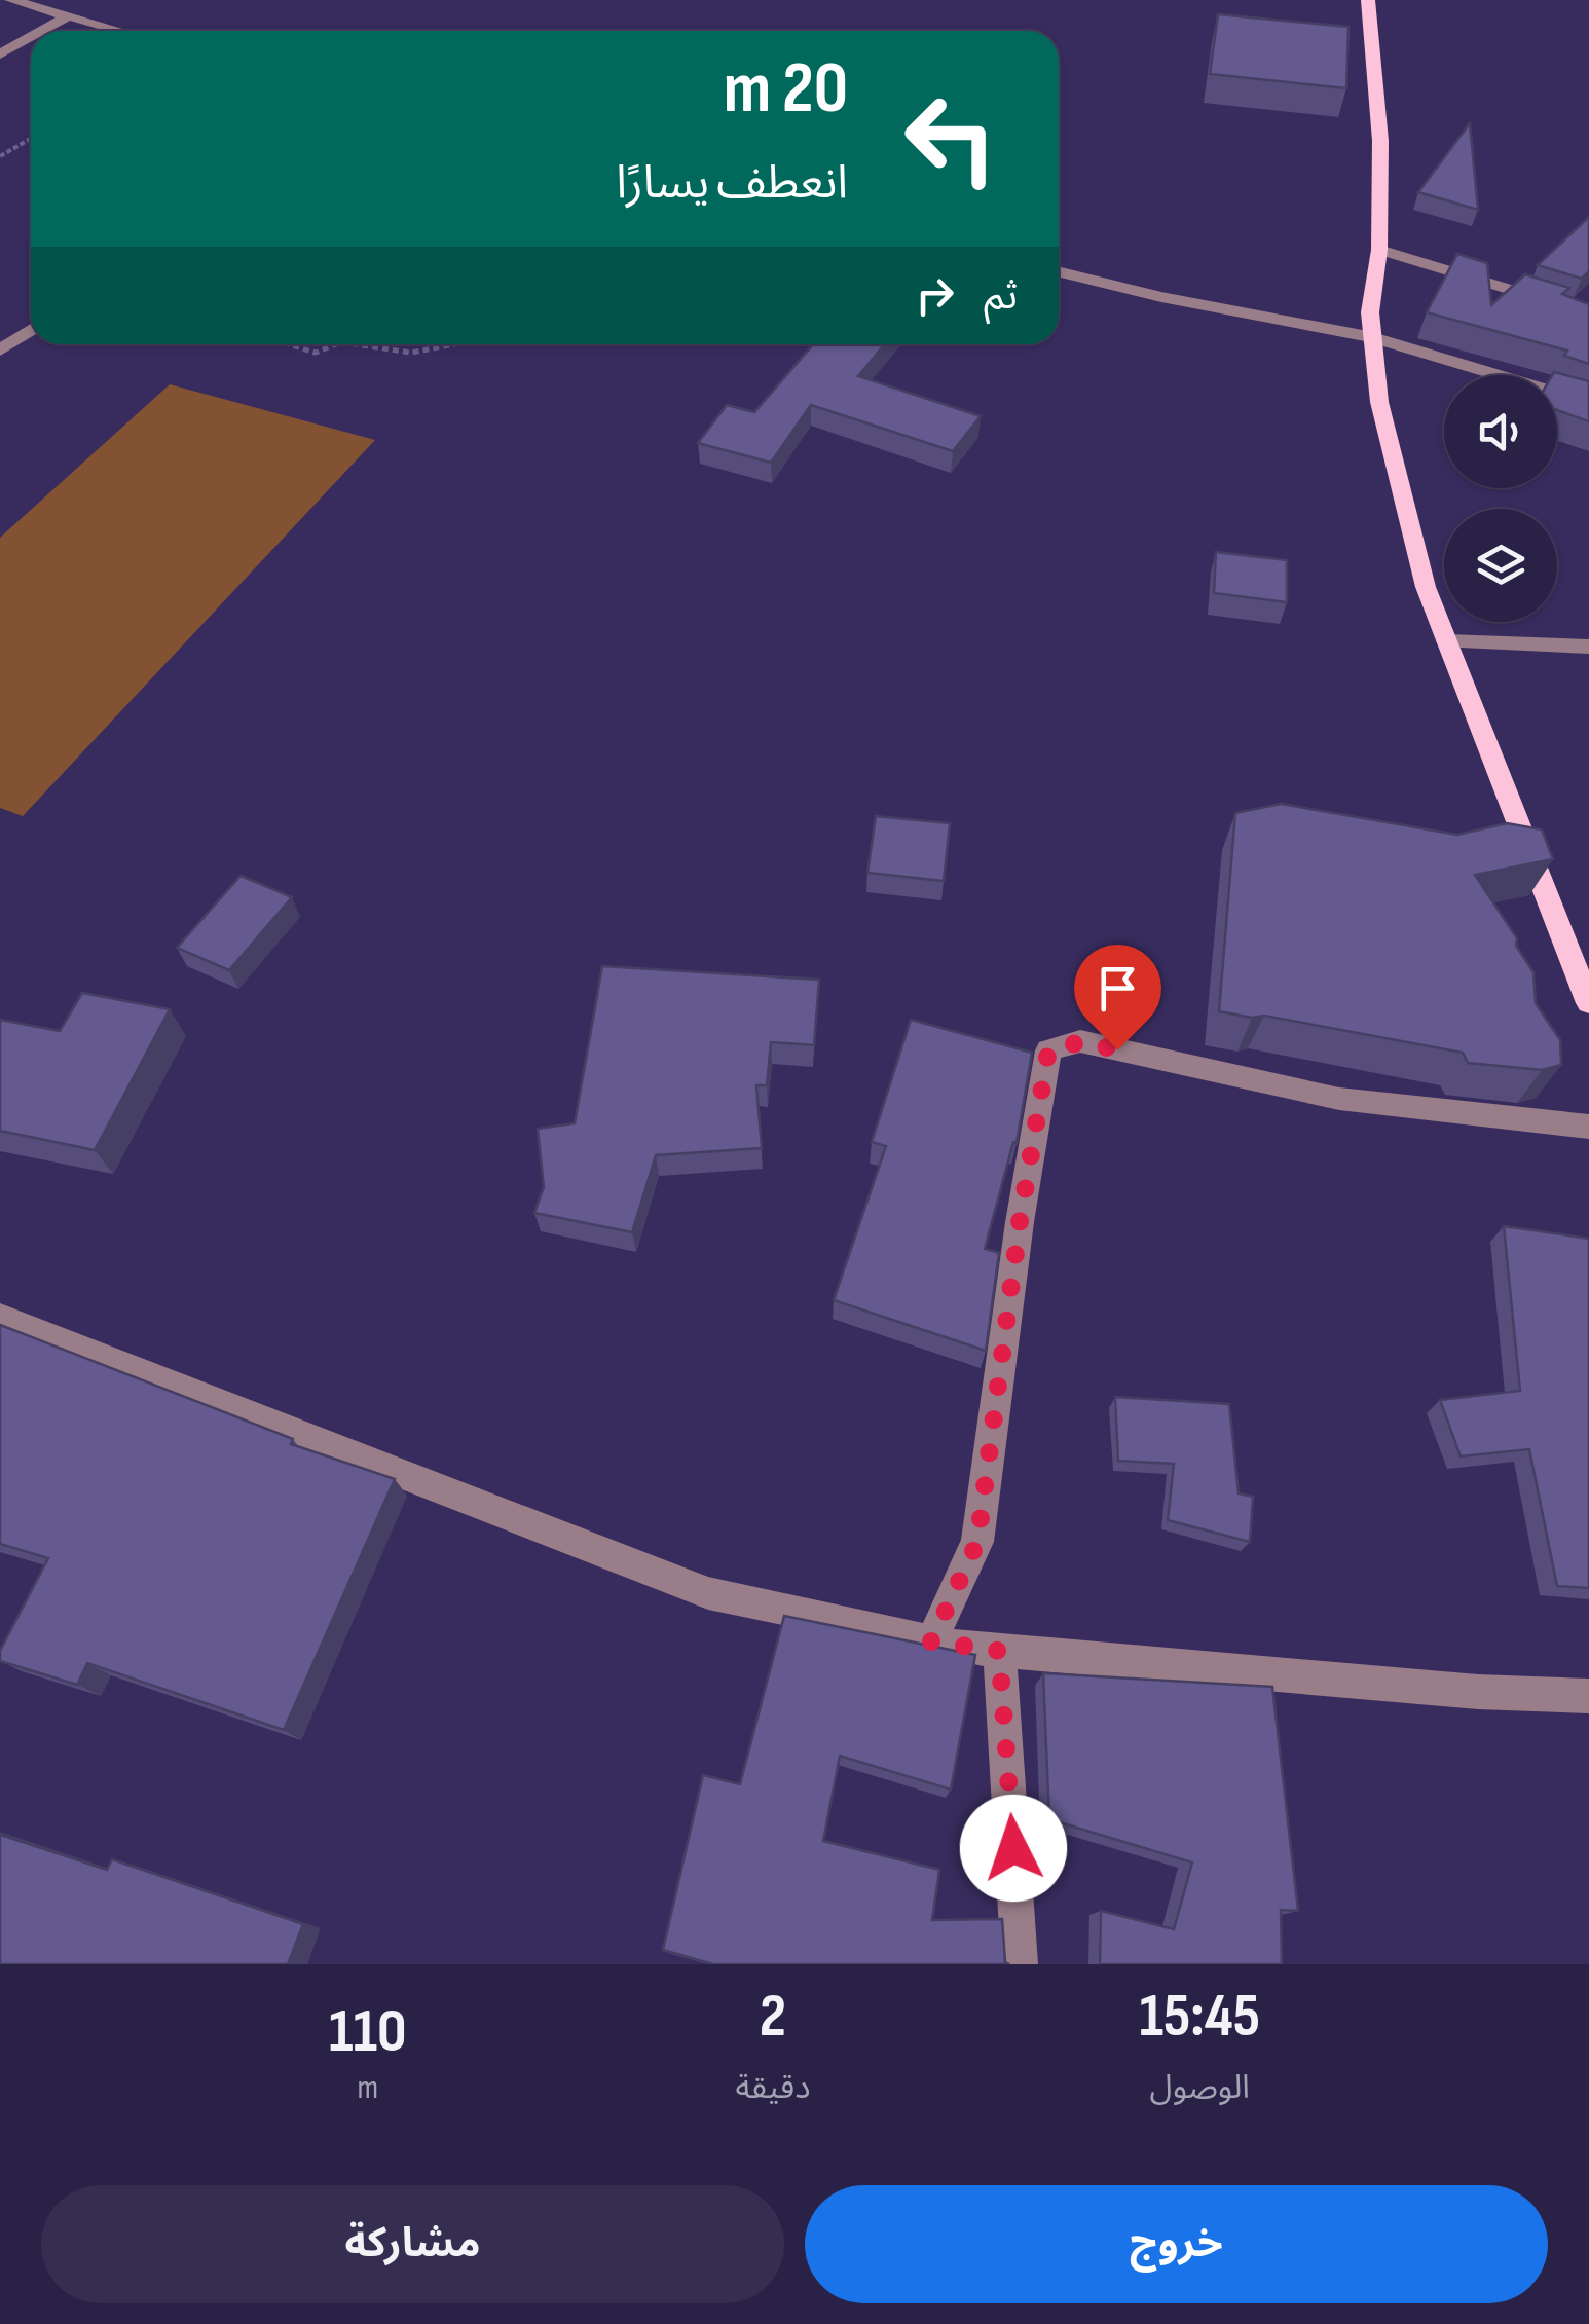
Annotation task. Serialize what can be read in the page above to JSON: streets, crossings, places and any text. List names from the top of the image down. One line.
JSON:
{"page":{"turn":["20 m","انعطف يسارًا"],"then":"ثم","eta":["15:45","الوصول","2","دقيقة","110","m"],"buttons":["خروج","مشاركة"]}}
